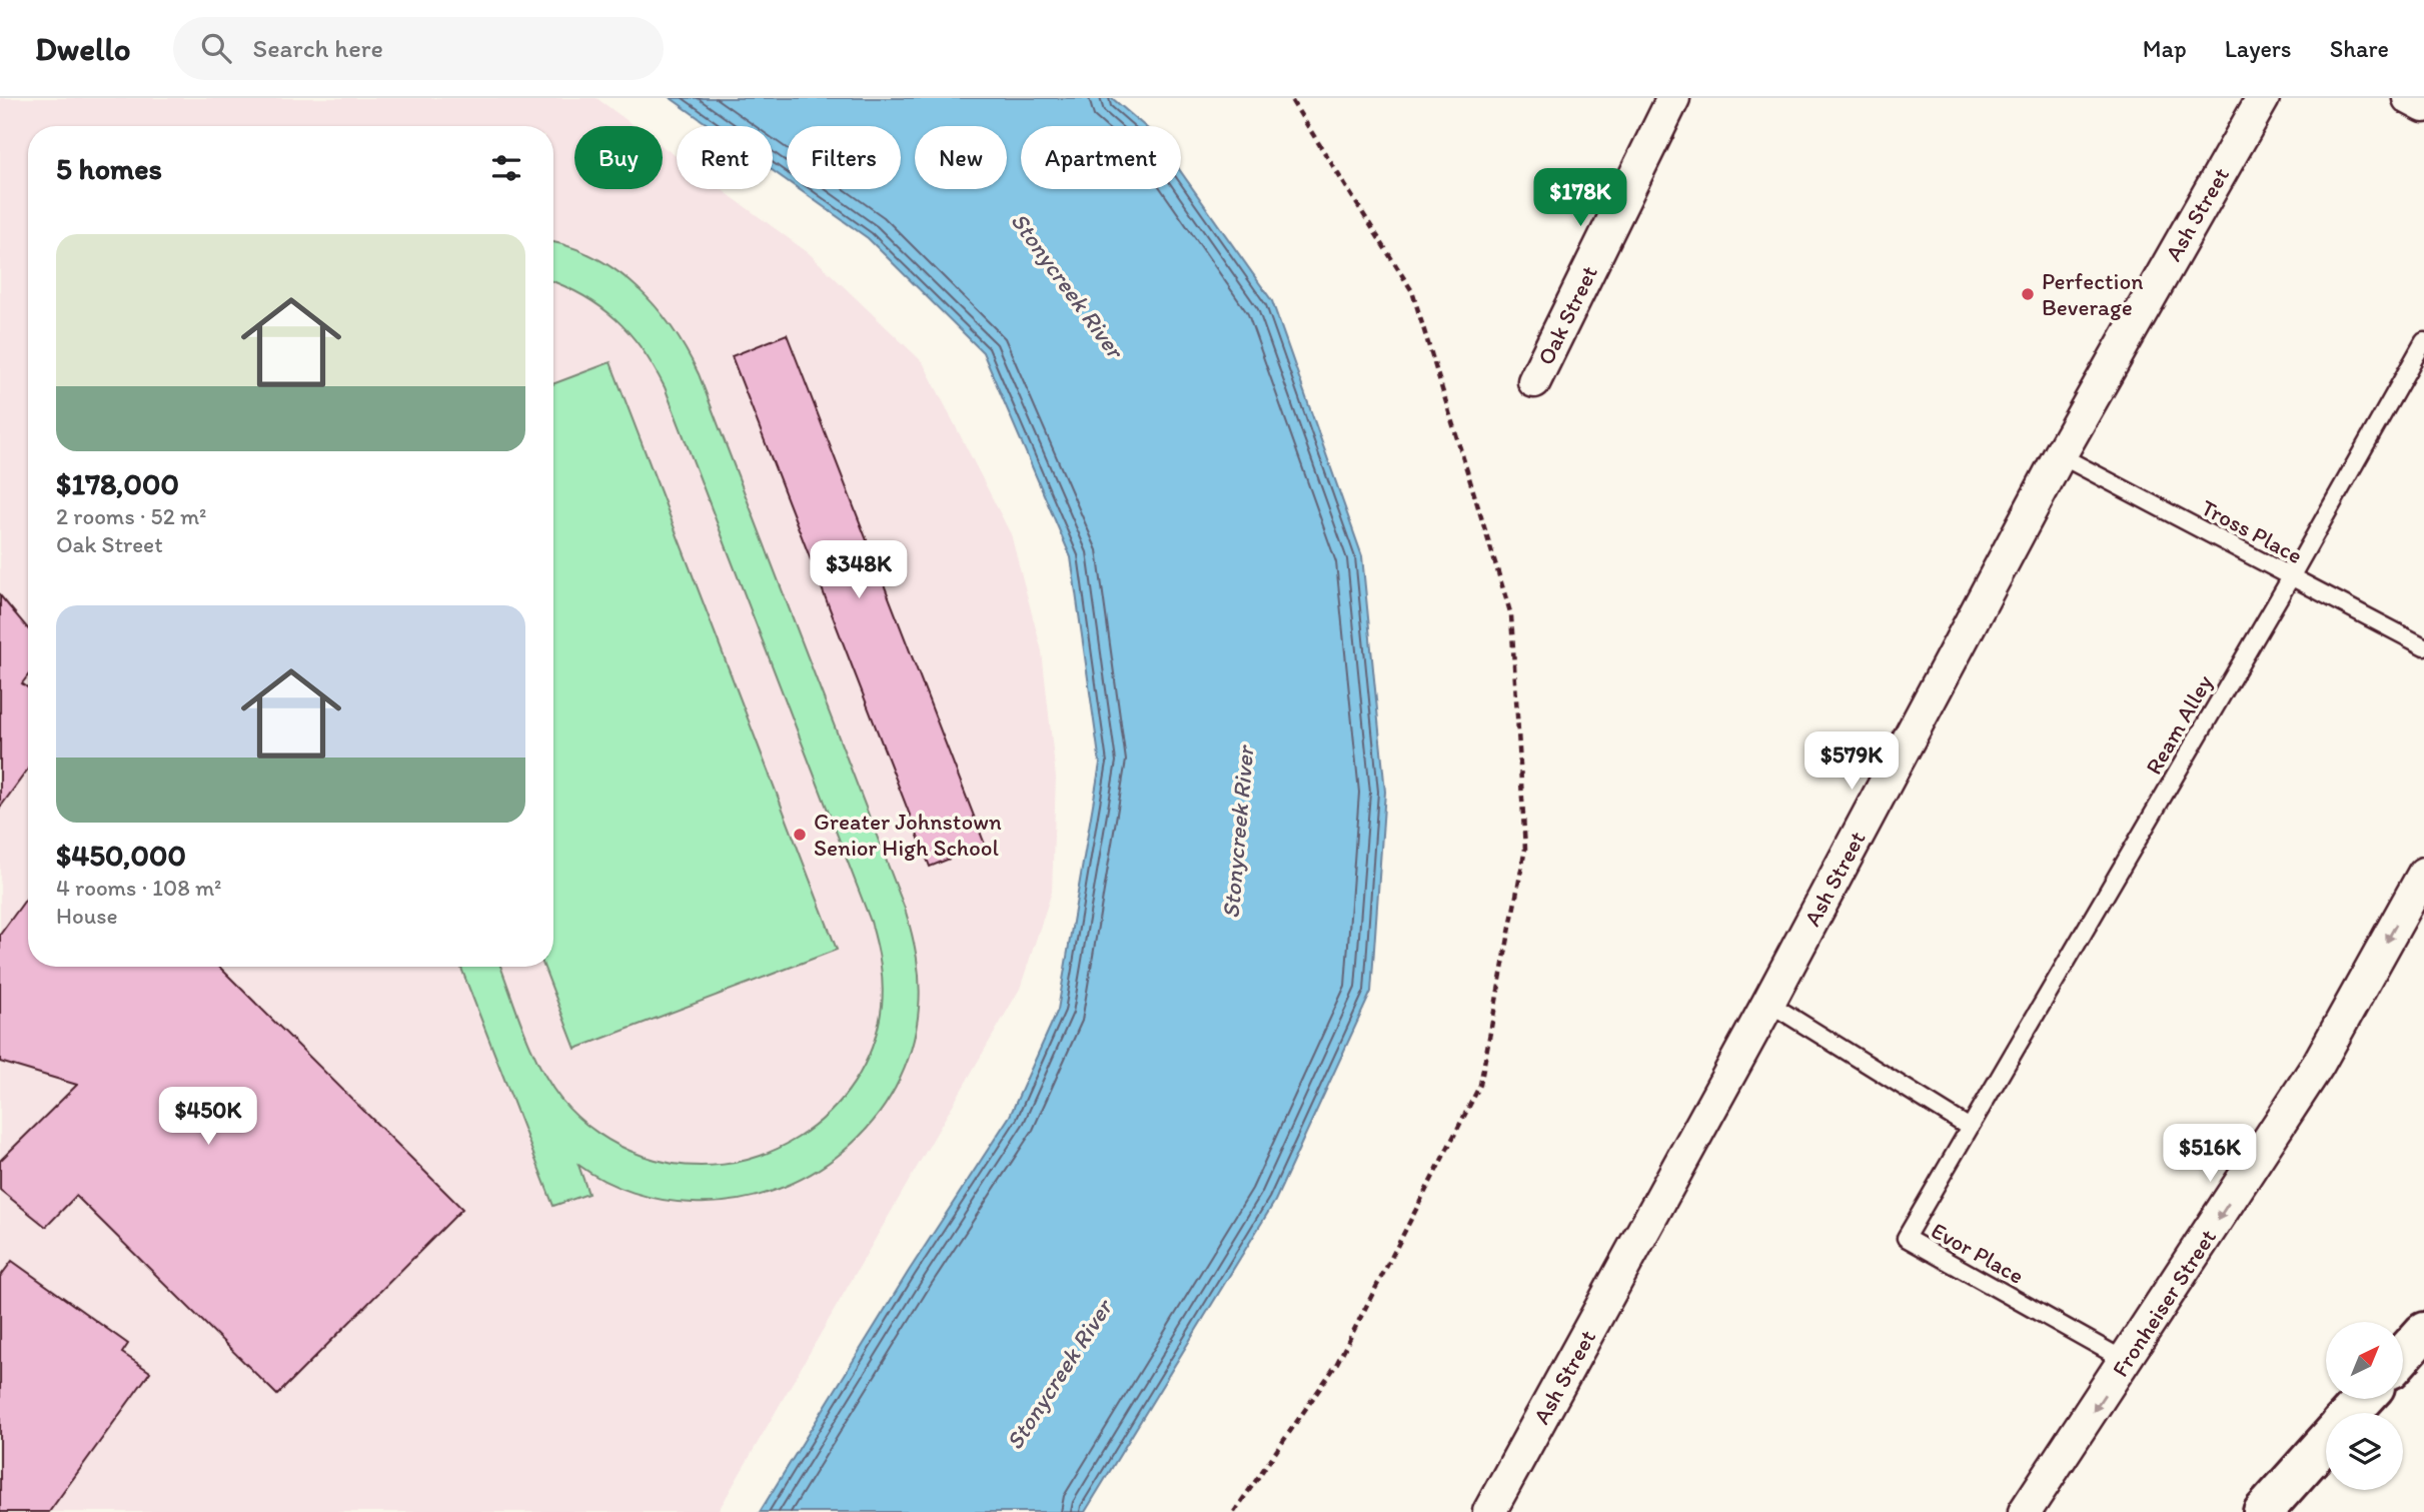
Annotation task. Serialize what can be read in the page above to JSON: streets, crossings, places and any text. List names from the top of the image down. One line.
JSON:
{"streets":{"street":["Ash Street","Oak Street","Fronheiser Street"],"lane":["Tross Place","Ream Alley","Evor Place"]},"crossings":[["Ash Street","Tross Place"],["Tross Place","Ream Alley"],["Ream Alley","Evor Place"],["Evor Place","Fronheiser Street"]],"one_way":["Fronheiser Street"],"water":["Stonycreek River"],"places":["Perfection Beverage","Greater Johnstown Senior High School"],"north":"top right","page":{"header":"Dwello","search":"Search here","nav":["Map","Layers","Share"],"chip":["Buy","Rent","Filters","New","Apartment"],"heading":"5 homes","price":["$178K","$348K","$579K","$450K","$516K"],"list":[{"name":"$178,000","note":"2 rooms · 52 m² · Oak Street"},{"name":"$450,000","note":"4 rooms · 108 m² · House"}]}}
